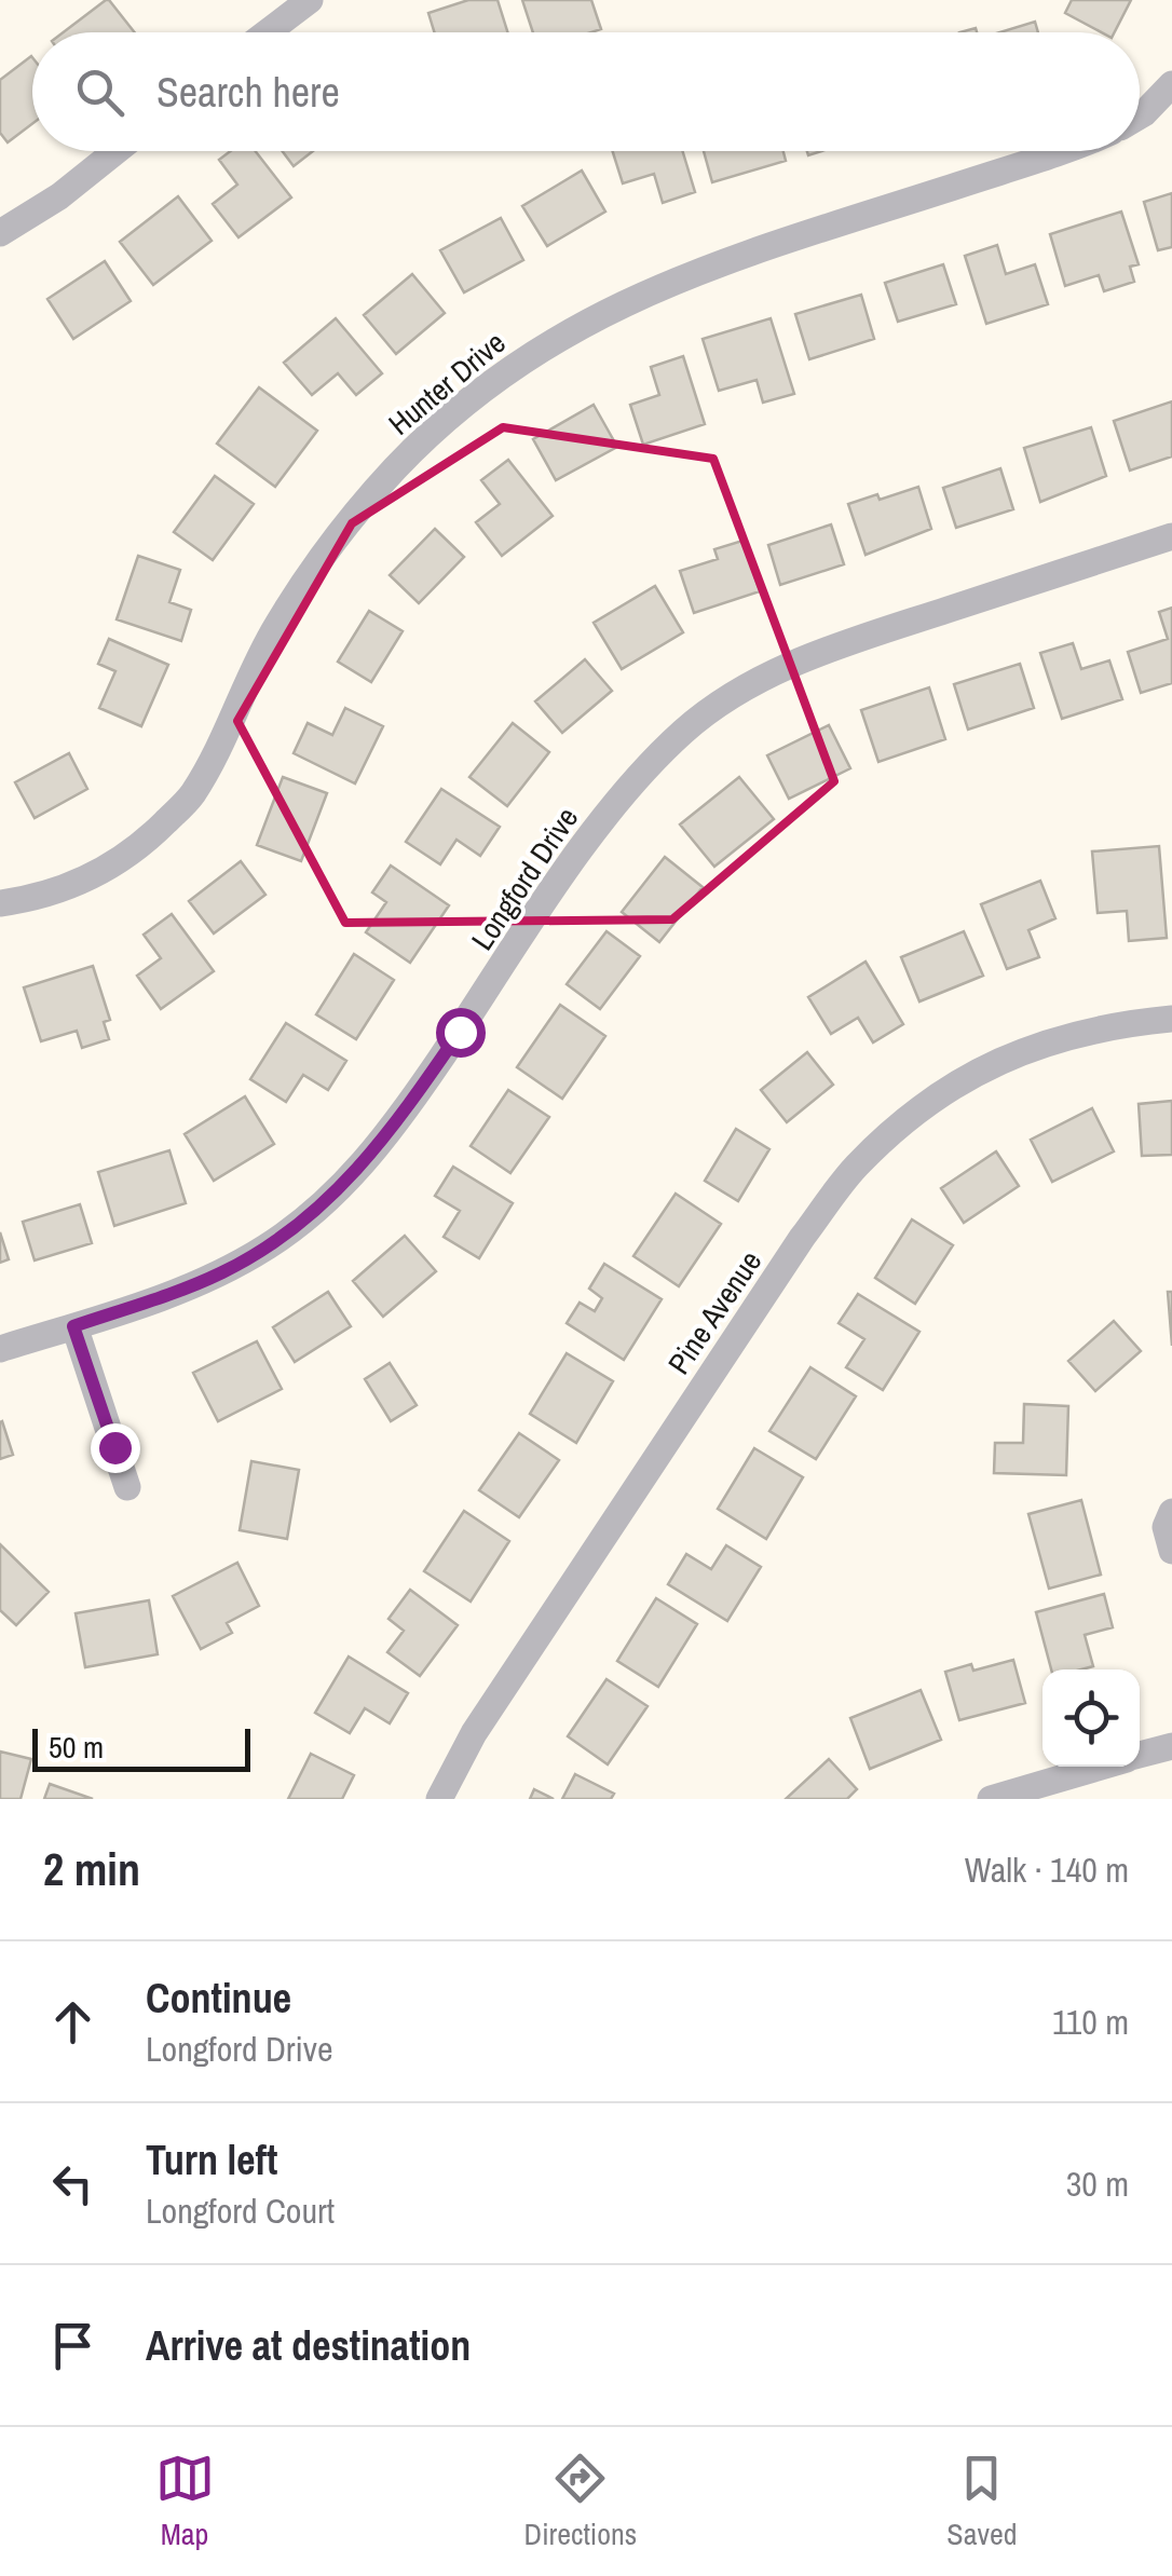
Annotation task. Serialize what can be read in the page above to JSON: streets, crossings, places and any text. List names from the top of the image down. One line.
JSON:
{"streets":{"street":["Hunter Drive","Longford Drive","Pine Avenue"]},"scale_bar":"50 m","page":{"search":"Search here","scale":"50 m","heading":["2 min","Walk · 140 m"],"list":[["Continue","Longford Drive","110 m"],["Turn left","Longford Court","30 m"],"Arrive at destination"],"nav":["Map","Directions","Saved"]}}
